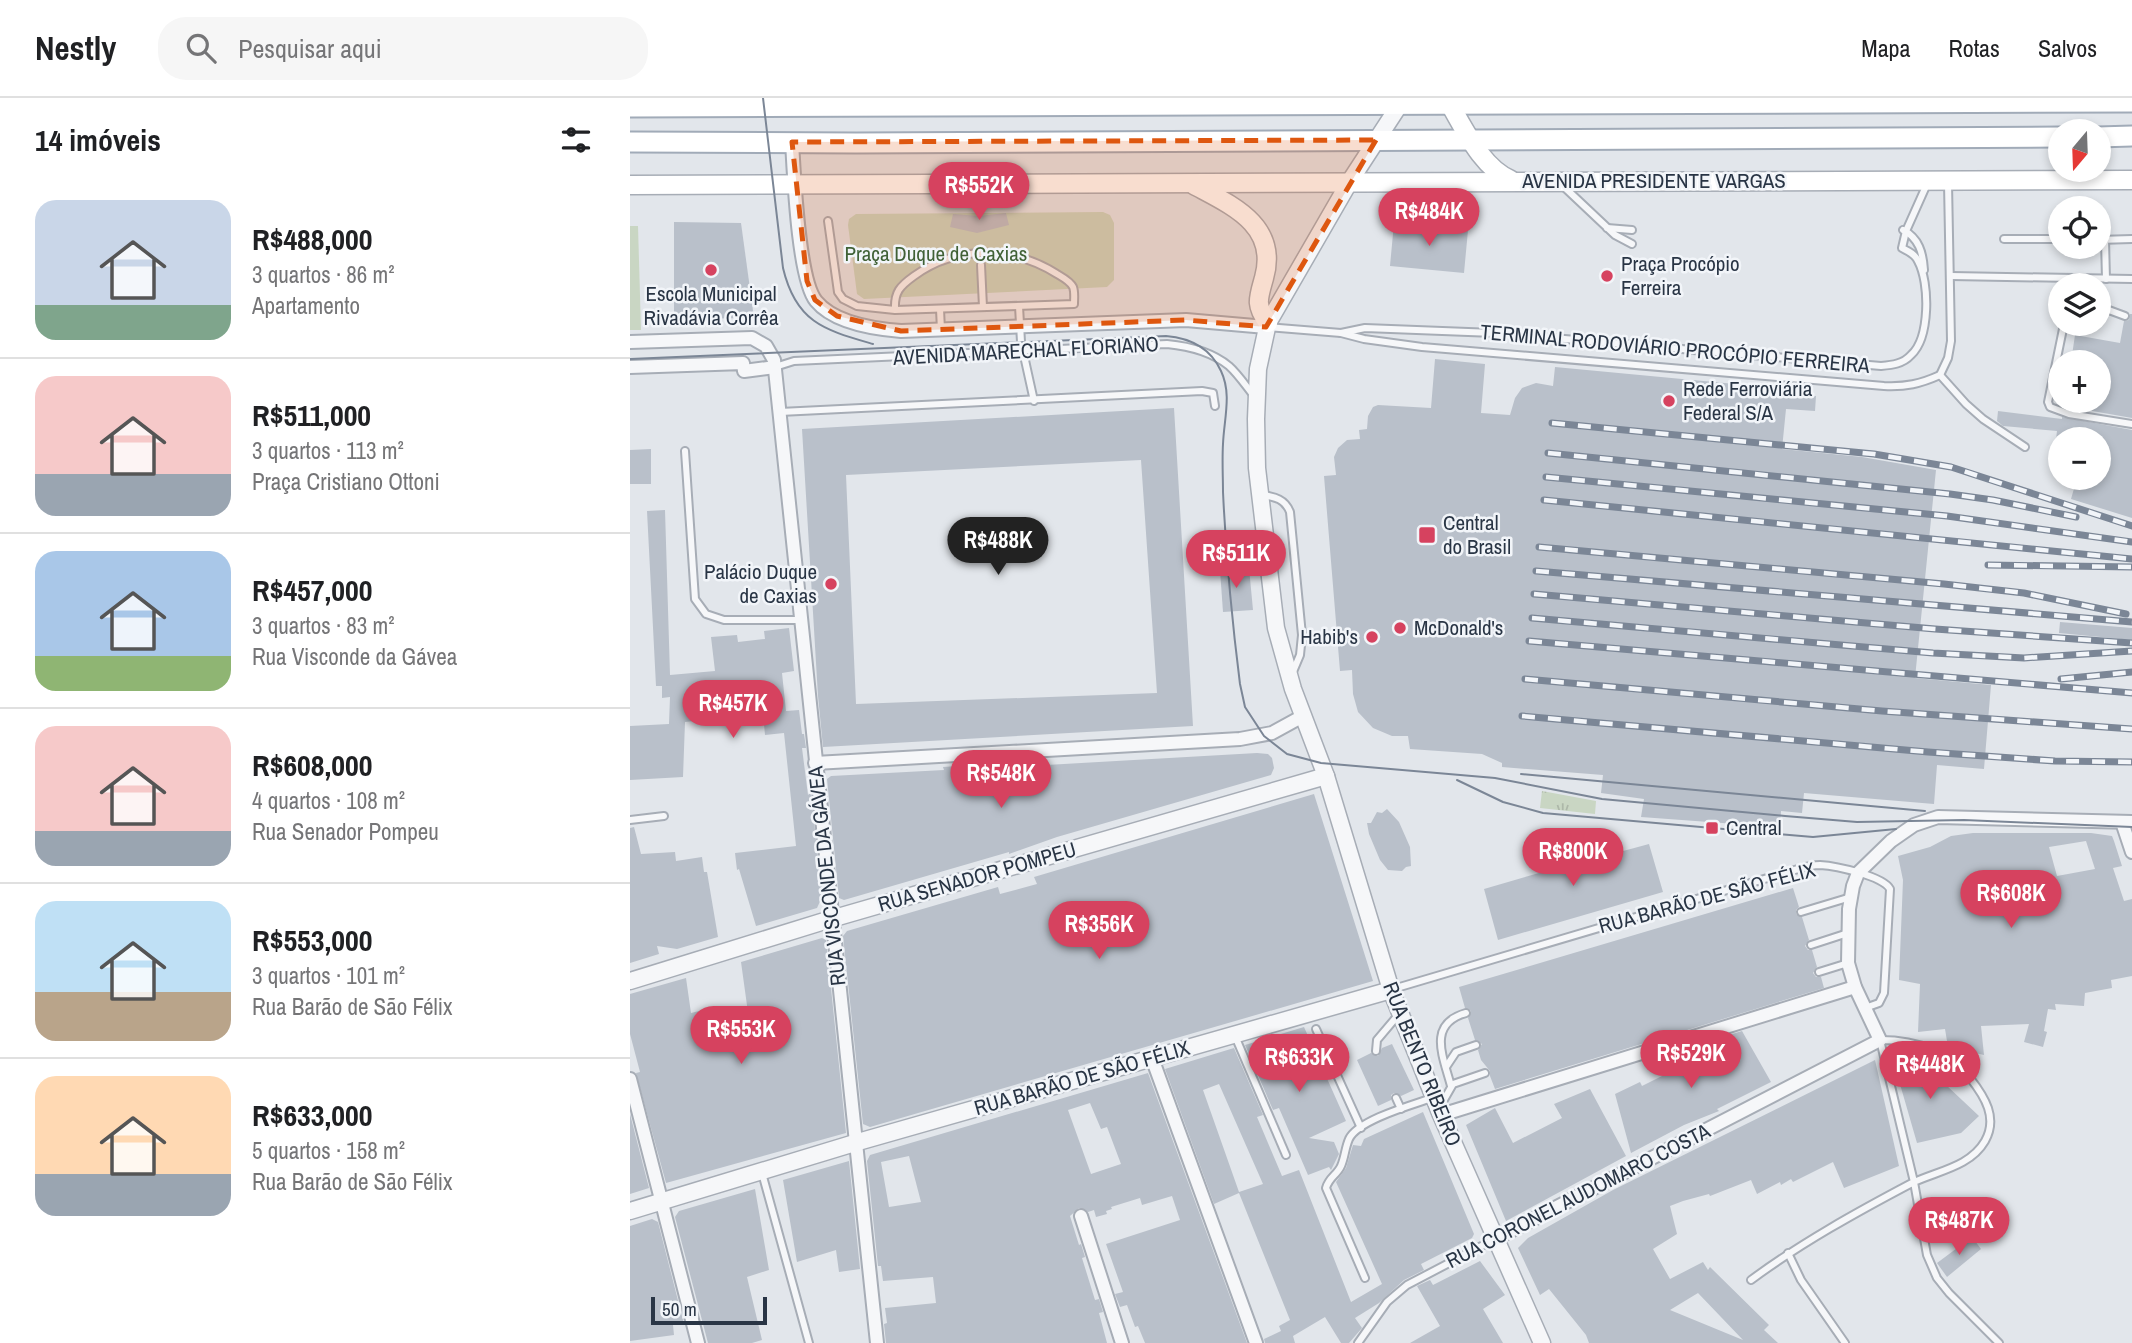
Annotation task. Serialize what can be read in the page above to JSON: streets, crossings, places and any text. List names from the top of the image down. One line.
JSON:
{"streets":{"main road":["AVENIDA PRESIDENTE VARGAS"],"street":["AVENIDA MARECHAL FLORIANO","RUA VISCONDE DA GÁVEA","RUA SENADOR POMPEU","RUA BARÃO DE SÃO FÉLIX","RUA BENTO RIBEIRO","RUA CORONEL AUDOMARO COSTA"],"lane":["TERMINAL RODOVIÁRIO PROCÓPIO FERREIRA"]},"crossings":[["AVENIDA PRESIDENTE VARGAS","AVENIDA MARECHAL FLORIANO"],["AVENIDA MARECHAL FLORIANO","RUA VISCONDE DA GÁVEA"],["AVENIDA MARECHAL FLORIANO","RUA BENTO RIBEIRO"],["RUA VISCONDE DA GÁVEA","RUA SENADOR POMPEU"],["RUA VISCONDE DA GÁVEA","RUA BARÃO DE SÃO FÉLIX"],["RUA SENADOR POMPEU","RUA BENTO RIBEIRO"],["RUA BARÃO DE SÃO FÉLIX","RUA BENTO RIBEIRO"],["RUA BENTO RIBEIRO","RUA CORONEL AUDOMARO COSTA"]],"parks":["Praça Duque de Caxias"],"places":{"other":["Escola Municipal Rivadávia Corrêa","Praça Procópio Ferreira","Rede Ferroviária Federal S/A","Palácio Duque de Caxias","McDonald's","Habib's"],"transit":["Central do Brasil","Central"]},"scale_bar":"50 m","north":"bottom","page":{"header":"Nestly","search":"Pesquisar aqui","nav":["Mapa","Rotas","Salvos"],"heading":"14 imóveis","map_buttons":["+","−"],"price":["R$552K","R$484K","R$488K","R$511K","R$457K","R$548K","R$800K","R$608K","R$356K","R$553K","R$529K","R$633K","R$448K","R$487K"],"list":[{"name":"R$488,000","note":"3 quartos · 86 m² · Apartamento"},{"name":"R$511,000","note":"3 quartos · 113 m² · Praça Cristiano Ottoni"},{"name":"R$457,000","note":"3 quartos · 83 m² · Rua Visconde da Gávea"},{"name":"R$608,000","note":"4 quartos · 108 m² · Rua Senador Pompeu"},{"name":"R$553,000","note":"3 quartos · 101 m² · Rua Barão de São Félix"},{"name":"R$633,000","note":"5 quartos · 158 m² · Rua Barão de São Félix"}],"scale":"50 m"}}
